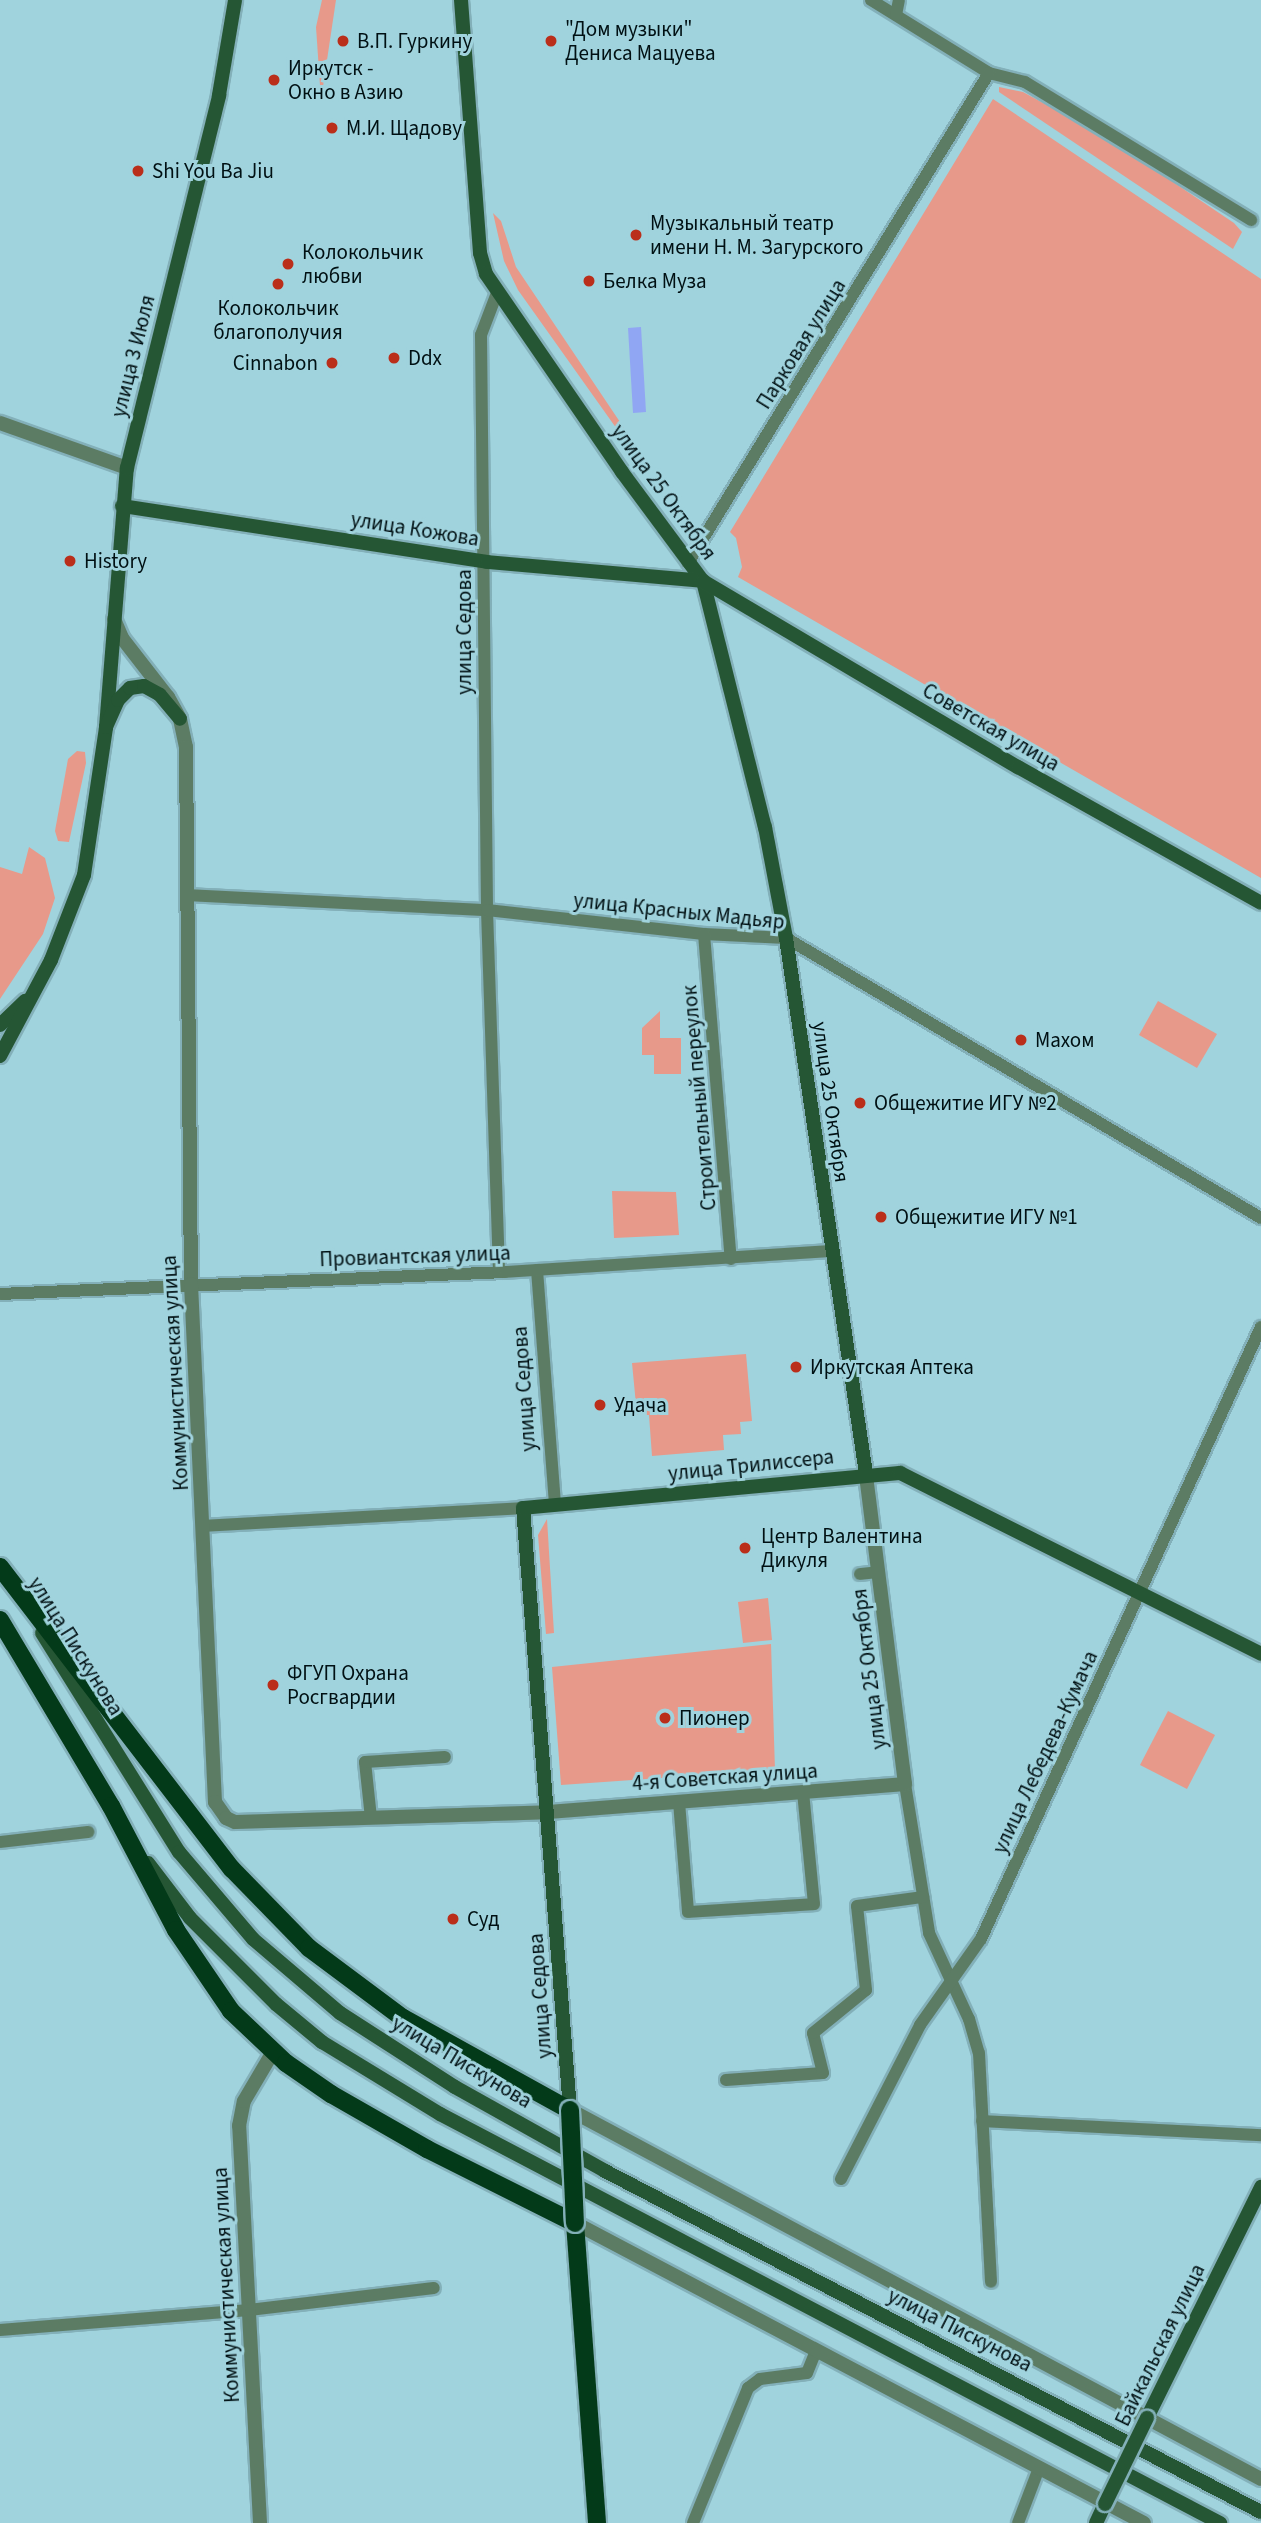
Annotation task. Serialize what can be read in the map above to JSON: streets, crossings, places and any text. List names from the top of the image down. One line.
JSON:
{"streets":{"main road":["улица 3 Июля","улица 25 Октября","улица Кожова","улица Седова","Советская улица","улица Трилиссера","улица Пискунова","Байкальская улица"],"street":["Парковая улица","улица Красных Мадьяр","Строительный переулок","Провиантская улица","Коммунистическая улица","улица Лебедева-Кумача","4-я Советская улица"]},"crossings":[["Парковая улица","улица 25 Октября"],["улица 3 Июля","улица Кожова"],["улица 3 Июля","Коммунистическая улица"],["улица 25 Октября","улица Кожова"],["улица 25 Октября","улица Седова"],["улица 25 Октября","Советская улица"],["улица 25 Октября","улица Красных Мадьяр"],["улица 25 Октября","Провиантская улица"],["улица 25 Октября","улица Трилиссера"],["улица 25 Октября","улица Лебедева-Кумача"],["улица 25 Октября","4-я Советская улица"],["улица Кожова","улица Седова"],["улица Кожова","Советская улица"],["улица Седова","улица Красных Мадьяр"],["улица Седова","Провиантская улица"],["улица Седова","Коммунистическая улица"],["улица Седова","улица Трилиссера"],["улица Седова","улица Пискунова"],["улица Седова","4-я Советская улица"],["улица Красных Мадьяр","Строительный переулок"],["улица Красных Мадьяр","Коммунистическая улица"],["Строительный переулок","Провиантская улица"],["Провиантская улица","Коммунистическая улица"],["Коммунистическая улица","улица Трилиссера"],["Коммунистическая улица","4-я Советская улица"],["улица Трилиссера","улица Лебедева-Кумача"],["улица Пискунова","Байкальская улица"]],"places":["В.П. Гуркину","\"Дом музыки\" Дениса Мацуева","Иркутск - Окно в Азию","М.И. Щадову","Shi You Ba Jiu","Музыкальный театр имени Н. М. Загурского","Колокольчик любви","Белка Муза","Колокольчик благополучия","Ddx","Cinnabon","History","Махом","Общежитие ИГУ №2","Общежитие ИГУ №1","Иркутская Аптека","Удача","Центр Валентина Дикуля","ФГУП Охрана Росгвардии","Пионер","Суд"]}
